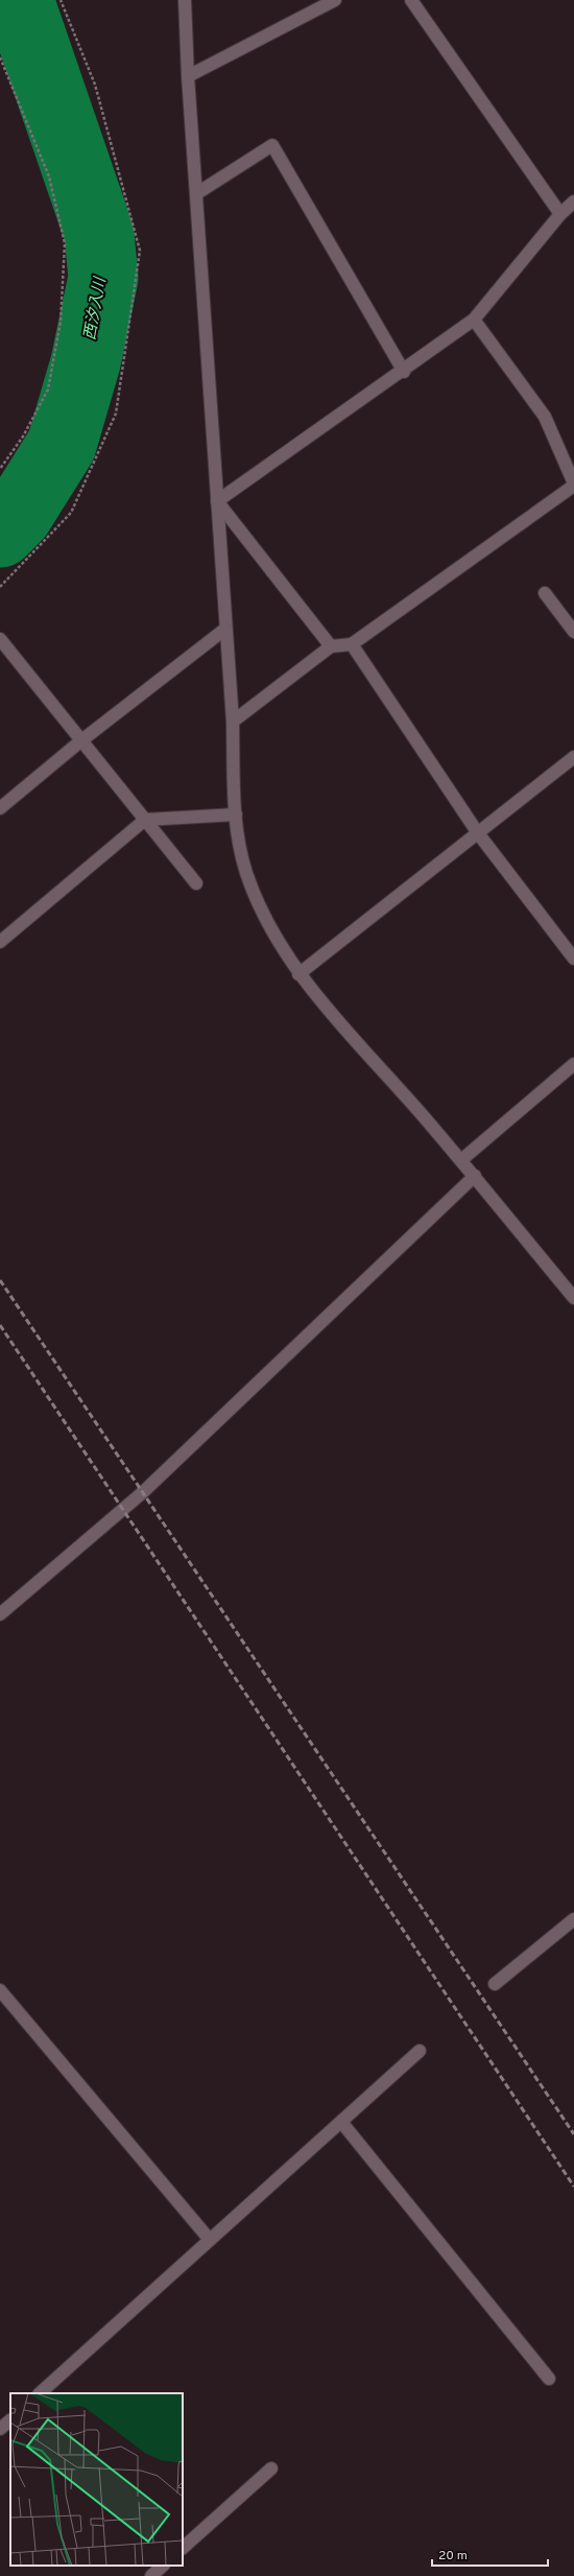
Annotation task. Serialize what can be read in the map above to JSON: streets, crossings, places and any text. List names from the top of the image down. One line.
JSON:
{"water":["西汐入川"],"scale_bar":"20 m"}
